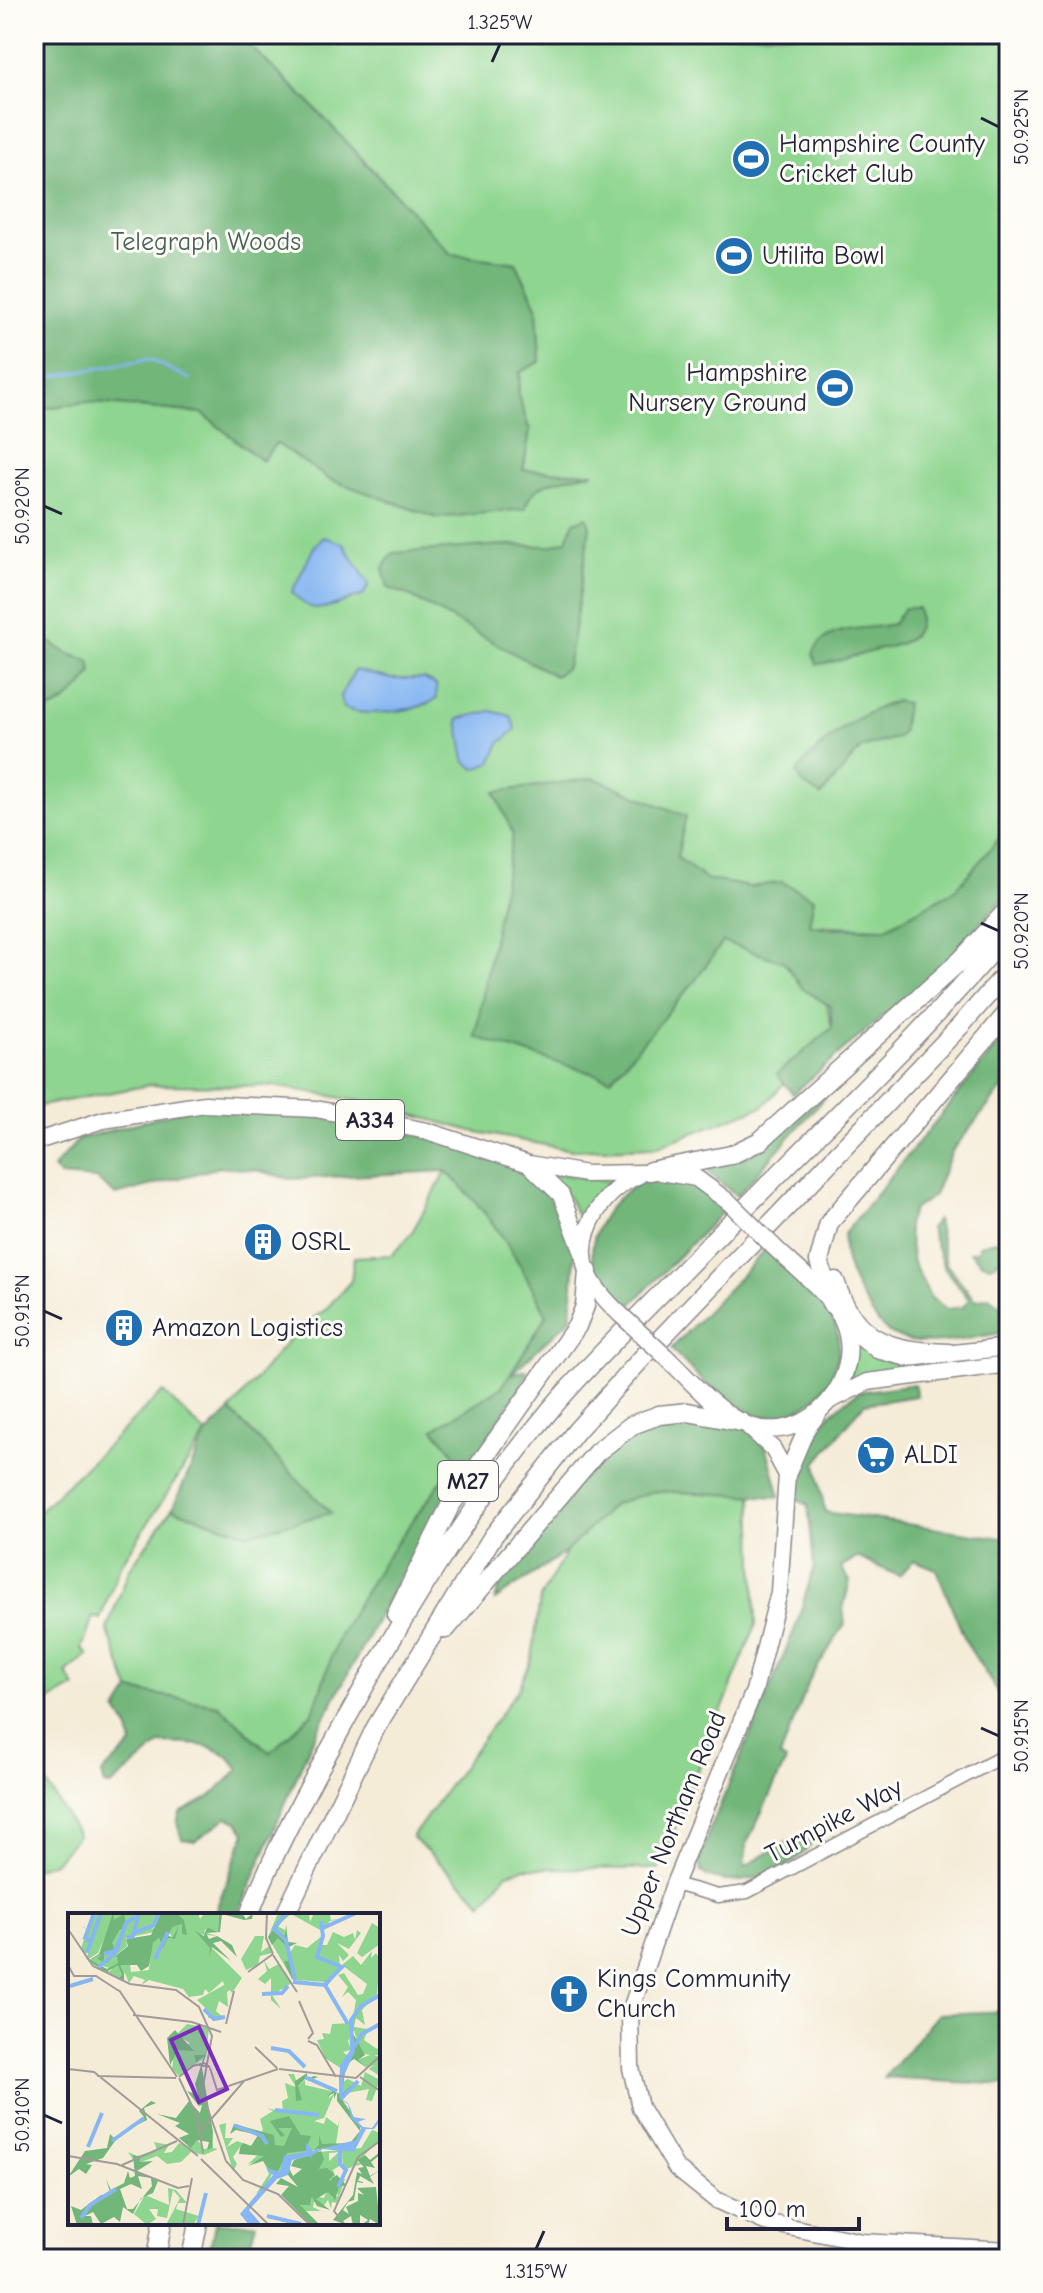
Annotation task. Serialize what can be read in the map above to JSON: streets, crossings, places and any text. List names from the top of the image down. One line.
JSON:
{"streets":{"highway":["M27"],"main road":["A334","Upper Northam Road"],"street":["Turnpike Way"]},"crossings":[["A334","M27"],["Turnpike Way","Upper Northam Road"]],"parks":["Telegraph Woods"],"places":{"sports":["Hampshire County Cricket Club","Utilita Bowl","Hampshire Nursery Ground"],"building":["OSRL","Amazon Logistics"],"supermarket":["ALDI"],"church":["Kings Community Church"]},"scale_bar":"100 m","coordinates":["1.325°W","50.925°N","50.920°N","50.915°N","50.910°N","1.315°W"]}
